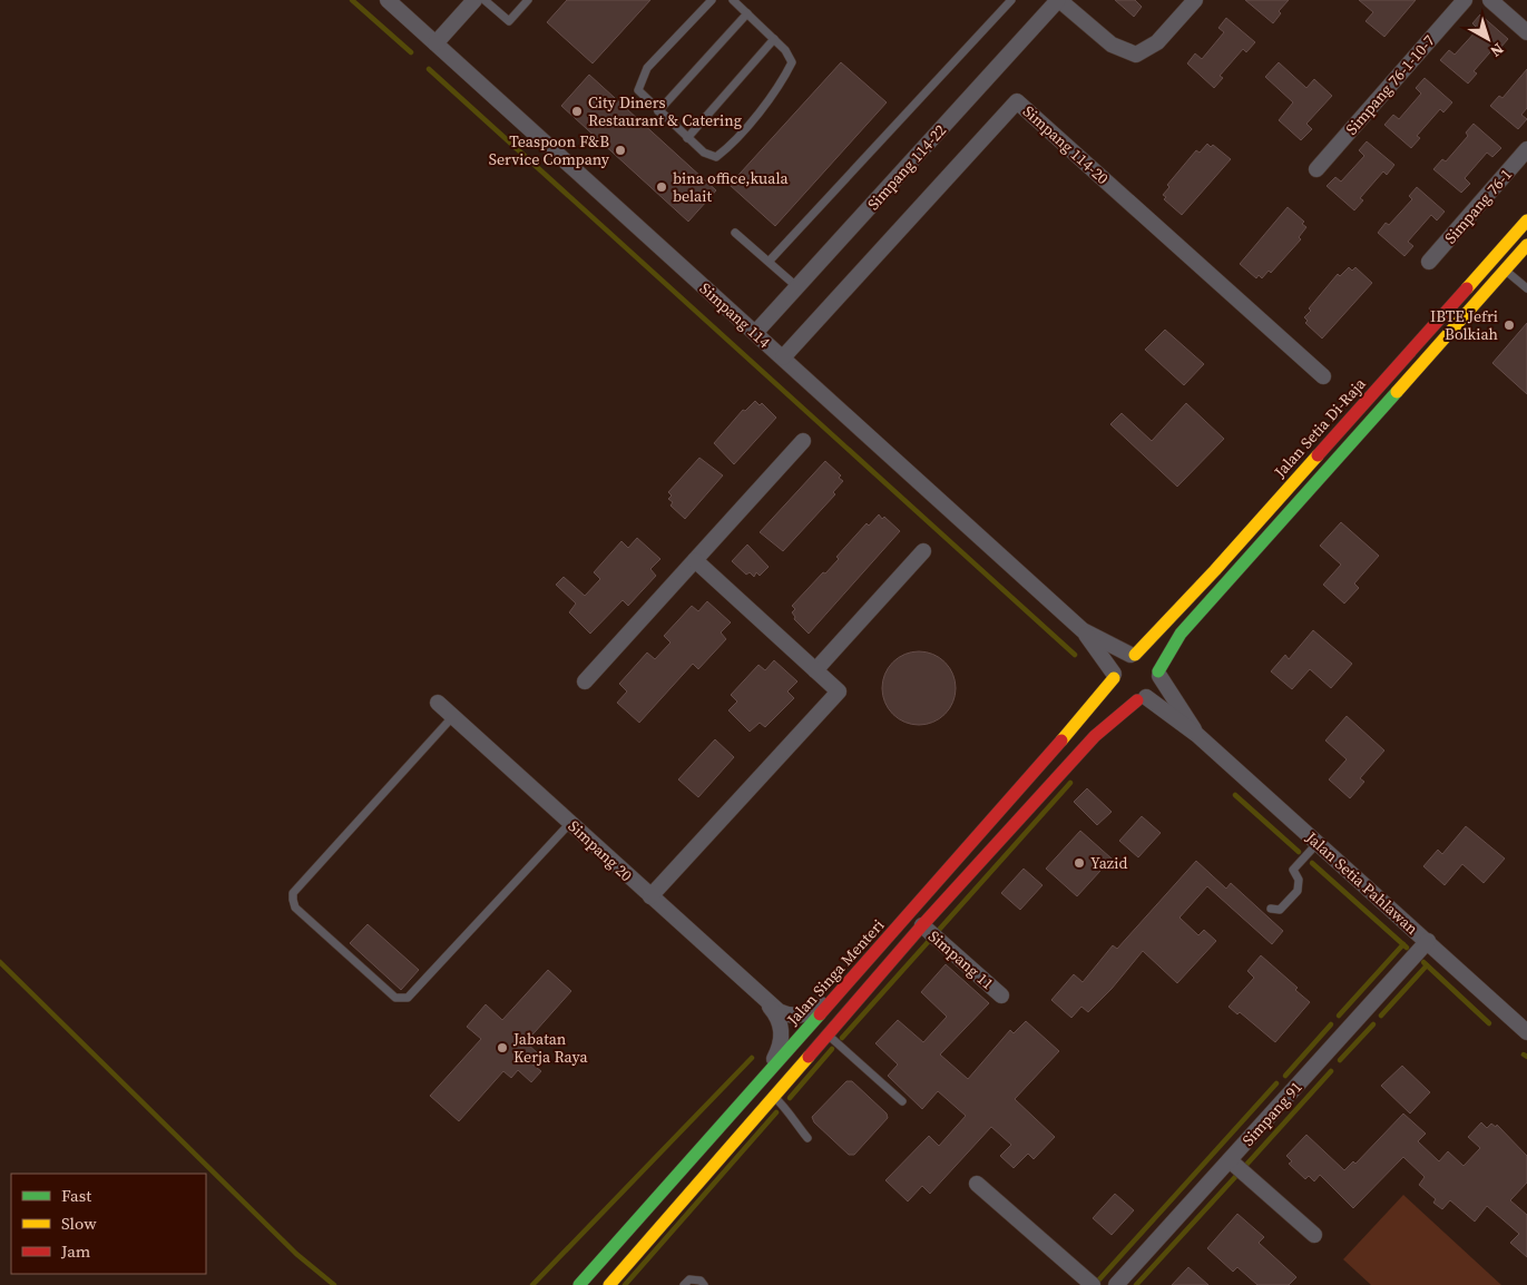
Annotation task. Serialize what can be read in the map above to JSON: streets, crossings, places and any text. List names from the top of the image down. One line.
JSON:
{"streets":{"main road":["Jalan Setia Di-Raja","Jalan Singa Menteri"],"street":["Simpang 76-1-10-7","Simpang 114-20","Simpang 114-22","Simpang 76-1","Simpang 114","Simpang 20","Jalan Setia Pahlawan","Simpang 11","Simpang 91"]},"crossings":[["Simpang 114-20","Simpang 114"],["Simpang 114-22","Simpang 114"],["Simpang 114","Jalan Setia Di-Raja"],["Simpang 114","Jalan Setia Pahlawan"],["Simpang 114","Jalan Singa Menteri"],["Jalan Setia Di-Raja","Jalan Setia Pahlawan"],["Jalan Setia Di-Raja","Jalan Singa Menteri"],["Jalan Setia Pahlawan","Jalan Singa Menteri"],["Jalan Setia Pahlawan","Simpang 91"]],"places":["City Diners Restaurant & Catering","Teaspoon F&B Service Company","bina office,kuala belait","IBTE Jefri Bolkiah","Yazid","Jabatan Kerja Raya"],"legend":["Fast","Slow","Jam"],"north":"bottom right"}
